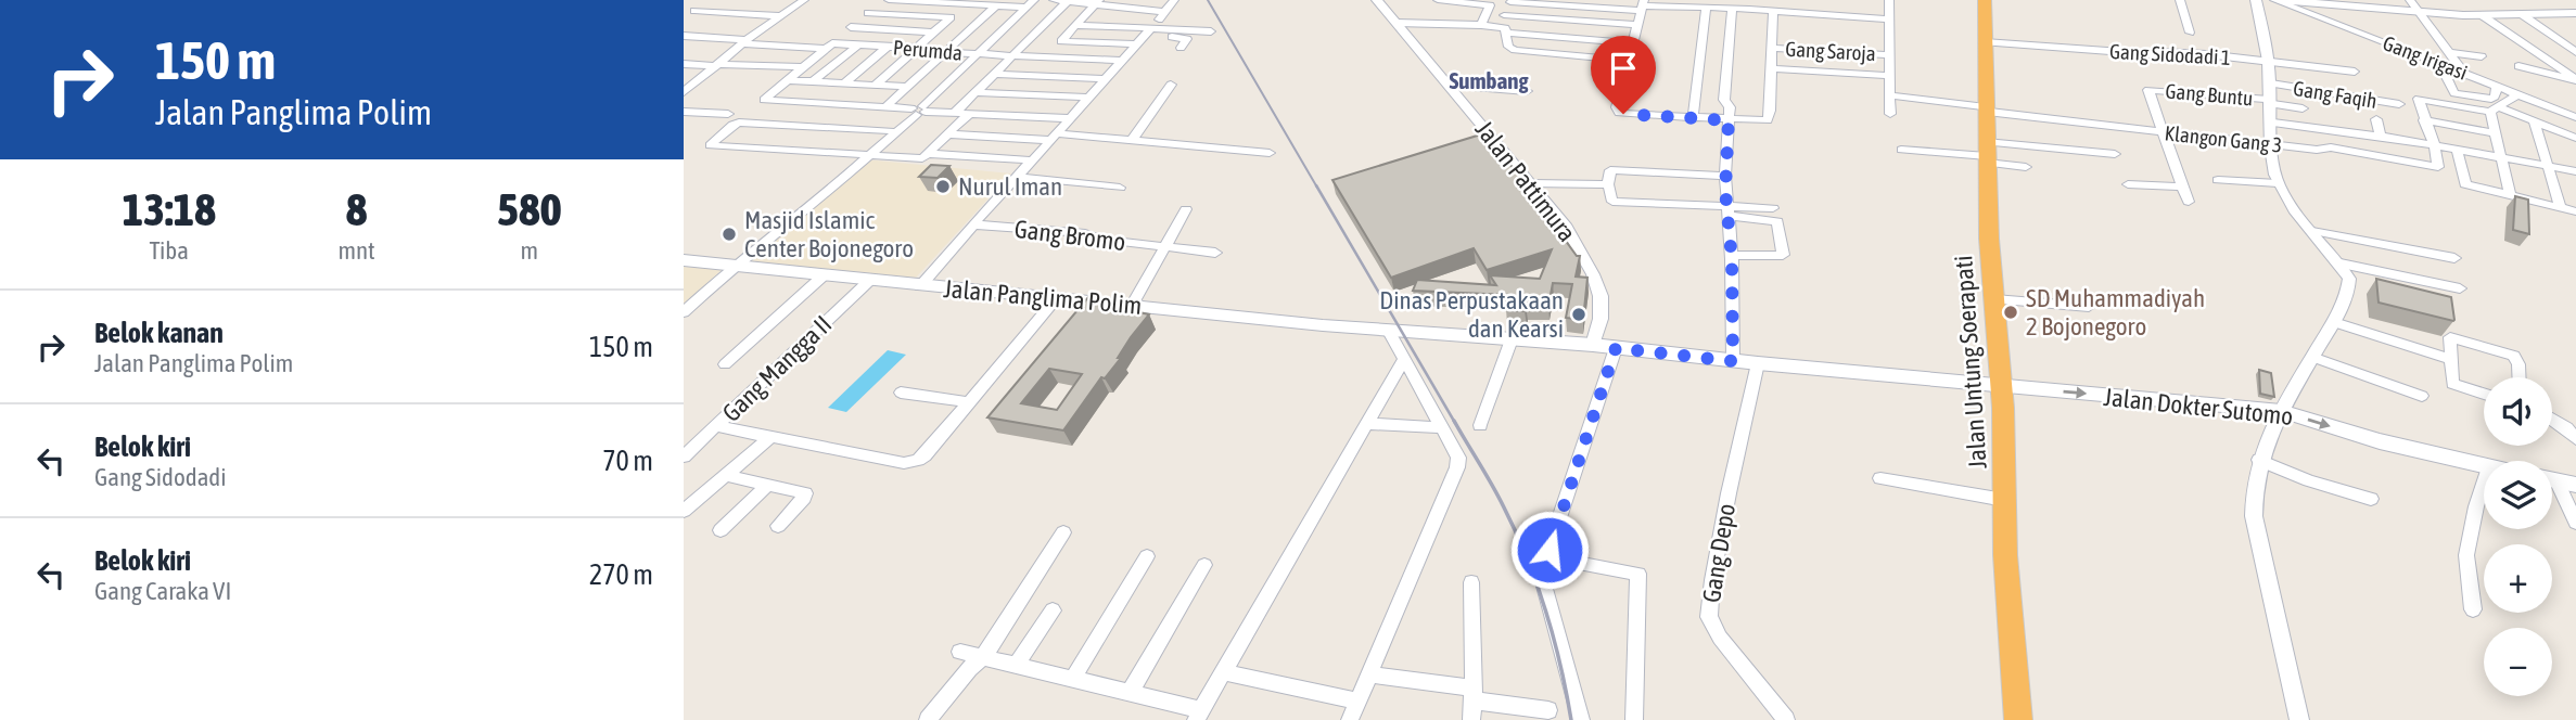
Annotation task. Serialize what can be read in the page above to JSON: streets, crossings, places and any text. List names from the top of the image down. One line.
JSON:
{"streets":{"highway":["Jalan Untung Soerapati"],"main road":["Jalan Panglima Polim","Jalan Dokter Sutomo"],"street":["Perumda","Gang Saroja","Gang Sidodadi 1","Gang Irigasi","Gang Buntu","Gang Faqih","Klangon Gang 3","Jalan Pattimura","Gang Bromo","Gang Mangga II","Gang Depo"]},"crossings":[["Perumda","Gang Bromo"],["Gang Sidodadi 1","Jalan Untung Soerapati"],["Klangon Gang 3","Jalan Untung Soerapati"],["Jalan Pattimura","Jalan Panglima Polim"],["Gang Bromo","Jalan Panglima Polim"],["Jalan Panglima Polim","Gang Mangga II"],["Jalan Untung Soerapati","Jalan Dokter Sutomo"]],"one_way":["Jalan Dokter Sutomo"],"districts":["Sumbang"],"places":["Nurul Iman","Masjid Islamic Center Bojonegoro","SD Muhammadiyah 2 Bojonegoro","Dinas Perpustakaan dan Kearsi"],"page":{"turn":["150 m","Jalan Panglima Polim"],"eta":["13:18","Tiba","8","mnt","580","m"],"list":[{"name":"Belok kanan","note":"Jalan Panglima Polim","value":"150 m"},{"name":"Belok kiri","note":"Gang Sidodadi","value":"70 m"},{"name":"Belok kiri","note":"Gang Caraka VI","value":"270 m"}],"map_buttons":["+","−"]}}
